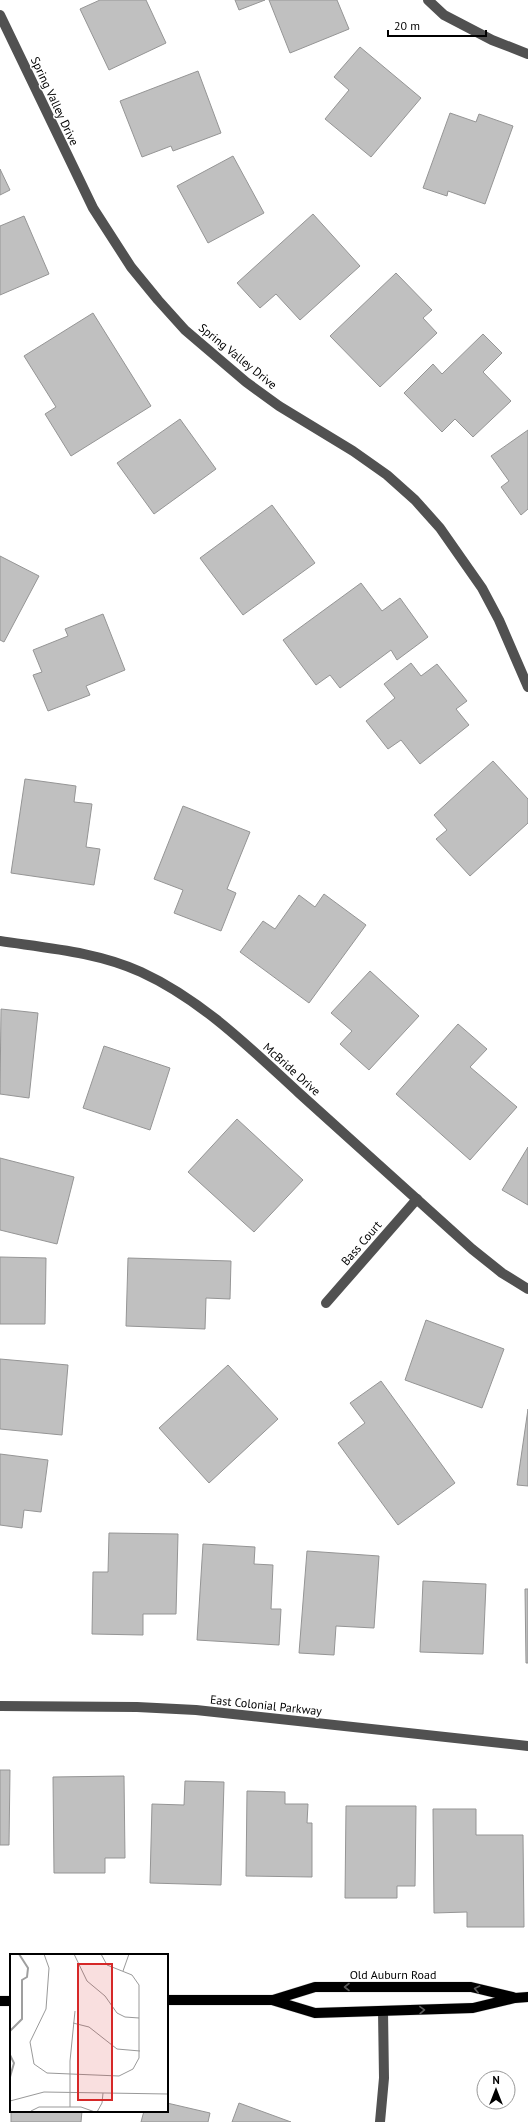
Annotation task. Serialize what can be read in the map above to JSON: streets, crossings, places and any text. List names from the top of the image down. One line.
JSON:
{"streets":{"main road":["Old Auburn Road"],"street":["Spring Valley Drive","McBride Drive","Bass Court","East Colonial Parkway"]},"crossings":[["McBride Drive","Bass Court"]],"scale_bar":"20 m","north":"top"}
